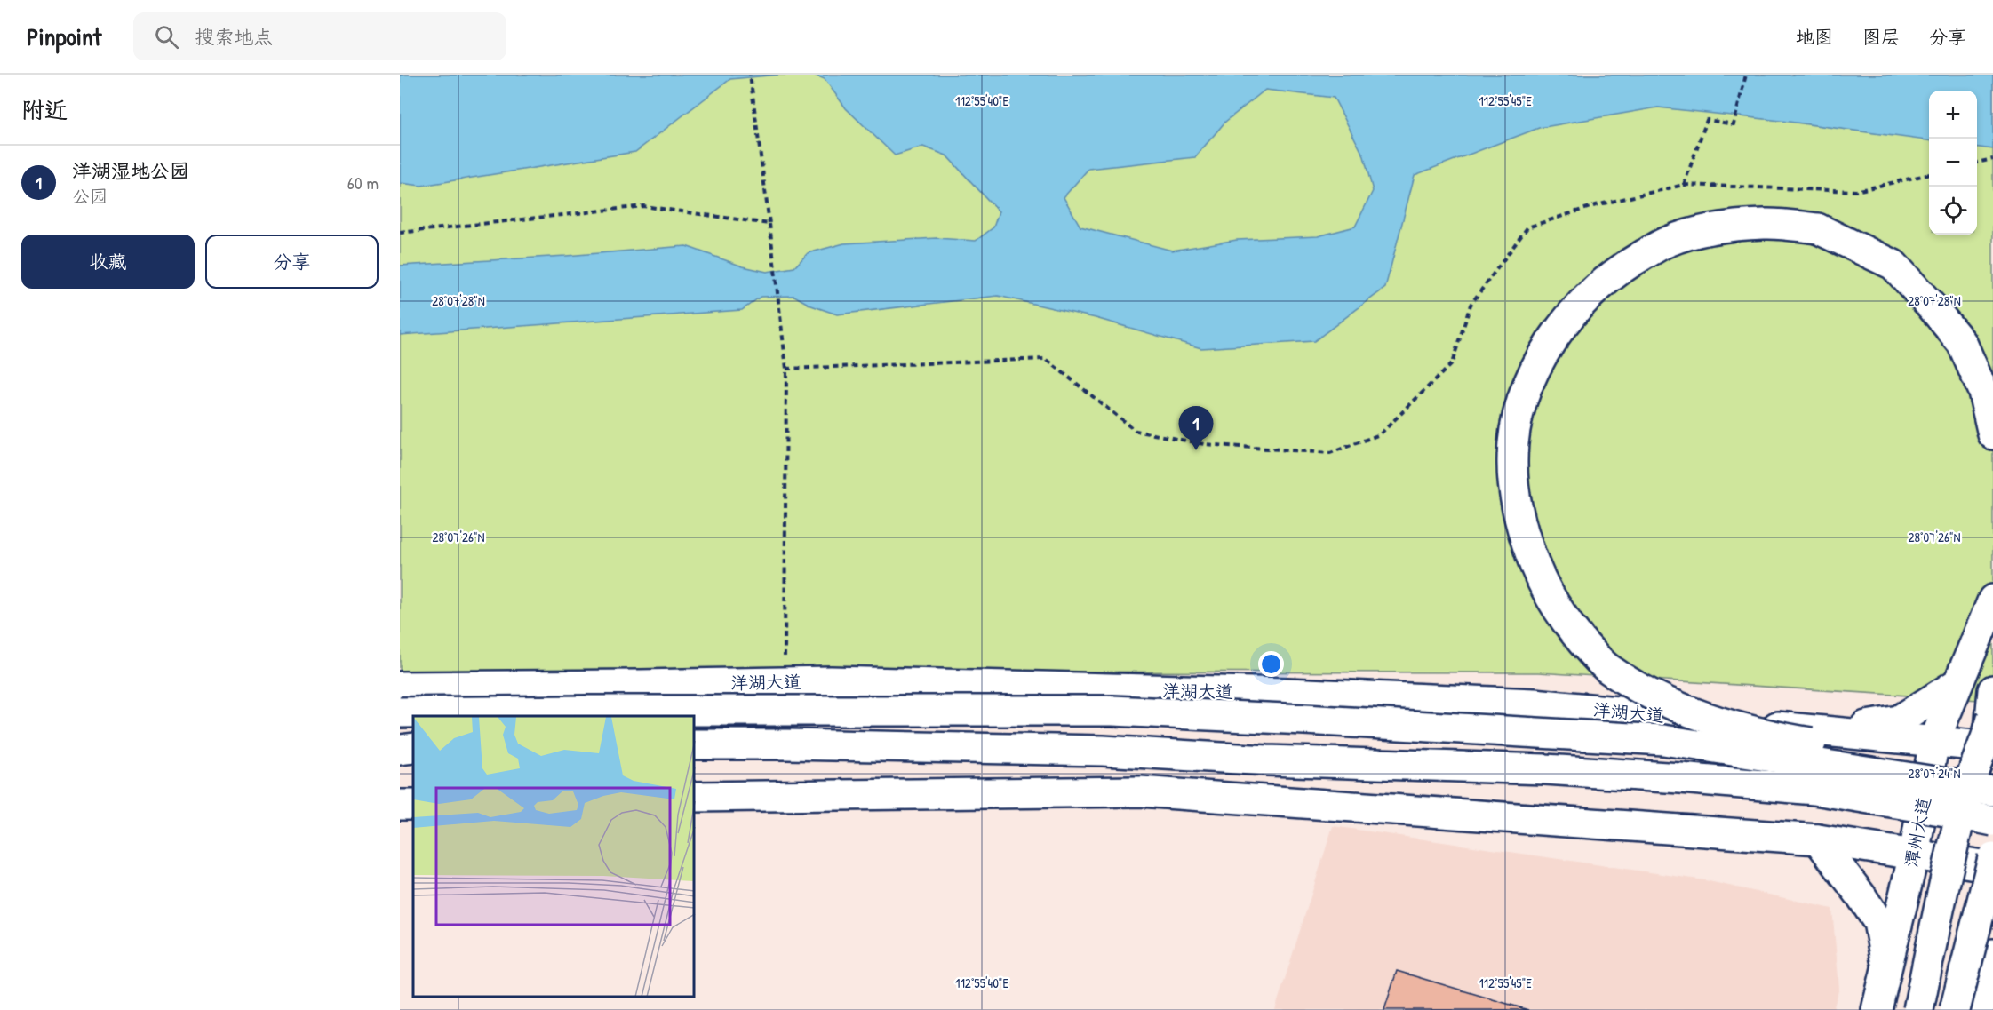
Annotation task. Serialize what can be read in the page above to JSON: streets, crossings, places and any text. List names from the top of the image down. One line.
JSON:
{"streets":{"main road":["洋湖大道","潭州大道"]},"crossings":[["洋湖大道","潭州大道"]],"page":{"header":"Pinpoint","search":"搜索地点","nav":["地图","图层","分享"],"heading":"附近","map_buttons":["+","−"],"list":[{"mark":"1","name":"洋湖湿地公园","note":"公园","value":"60 m"}],"buttons":["收藏","分享"],"pins":"1"},"coordinates":["112°55'40\"E","112°55'45\"E","28°07'28\"N","28°07'26\"N","28°07'24\"N"]}
